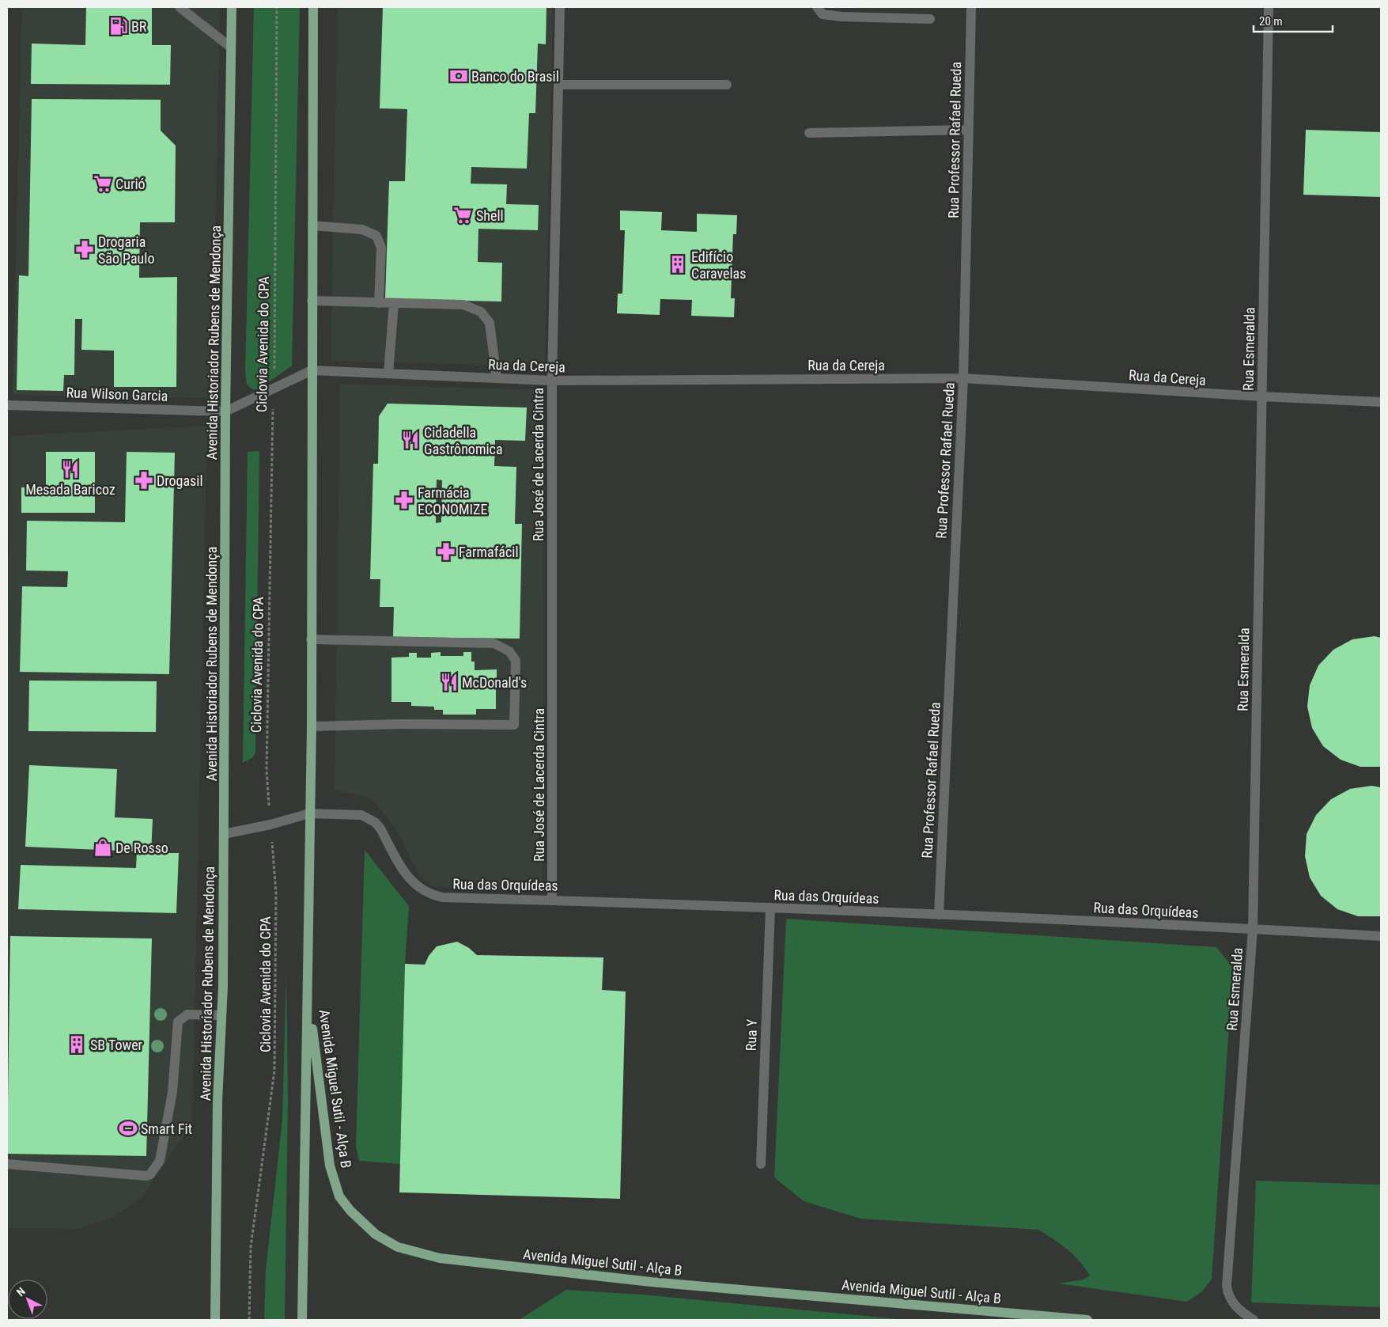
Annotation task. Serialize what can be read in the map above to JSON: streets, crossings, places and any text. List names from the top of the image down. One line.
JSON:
{"streets":{"main road":["Avenida Historiador Rubens de Mendonça","Avenida Miguel Sutil - Alça B"],"street":["Rua Professor Rafael Rueda","Rua Esmeralda","Rua da Cereja","Rua Wilson Garcia","Rua José de Lacerda Cintra","Rua das Orquídeas","Rua Y"],"path":["Ciclovia Avenida do CPA"]},"crossings":[["Rua Professor Rafael Rueda","Rua da Cereja"],["Rua Professor Rafael Rueda","Rua das Orquídeas"],["Avenida Historiador Rubens de Mendonça","Rua Wilson Garcia"],["Avenida Historiador Rubens de Mendonça","Rua das Orquídeas"],["Ciclovia Avenida do CPA","Rua das Orquídeas"],["Rua Esmeralda","Rua da Cereja"],["Rua Esmeralda","Rua das Orquídeas"],["Rua da Cereja","Rua José de Lacerda Cintra"],["Rua José de Lacerda Cintra","Rua das Orquídeas"],["Rua das Orquídeas","Rua Y"]],"places":{"fuel station":["BR"],"bank":["Banco do Brasil"],"supermarket":["Curió","Shell"],"pharmacy":["Drogaria São Paulo","Drogasil","Farmácia ECONOMIZE","Farmafácil"],"building":["Edifício Caravelas","SB Tower"],"restaurant":["Cidadella Gastrônomica","Mesada Baricoz","McDonald's"],"shop":["De Rosso"],"sports":["Smart Fit"]},"scale_bar":"20 m","north":"top left"}
